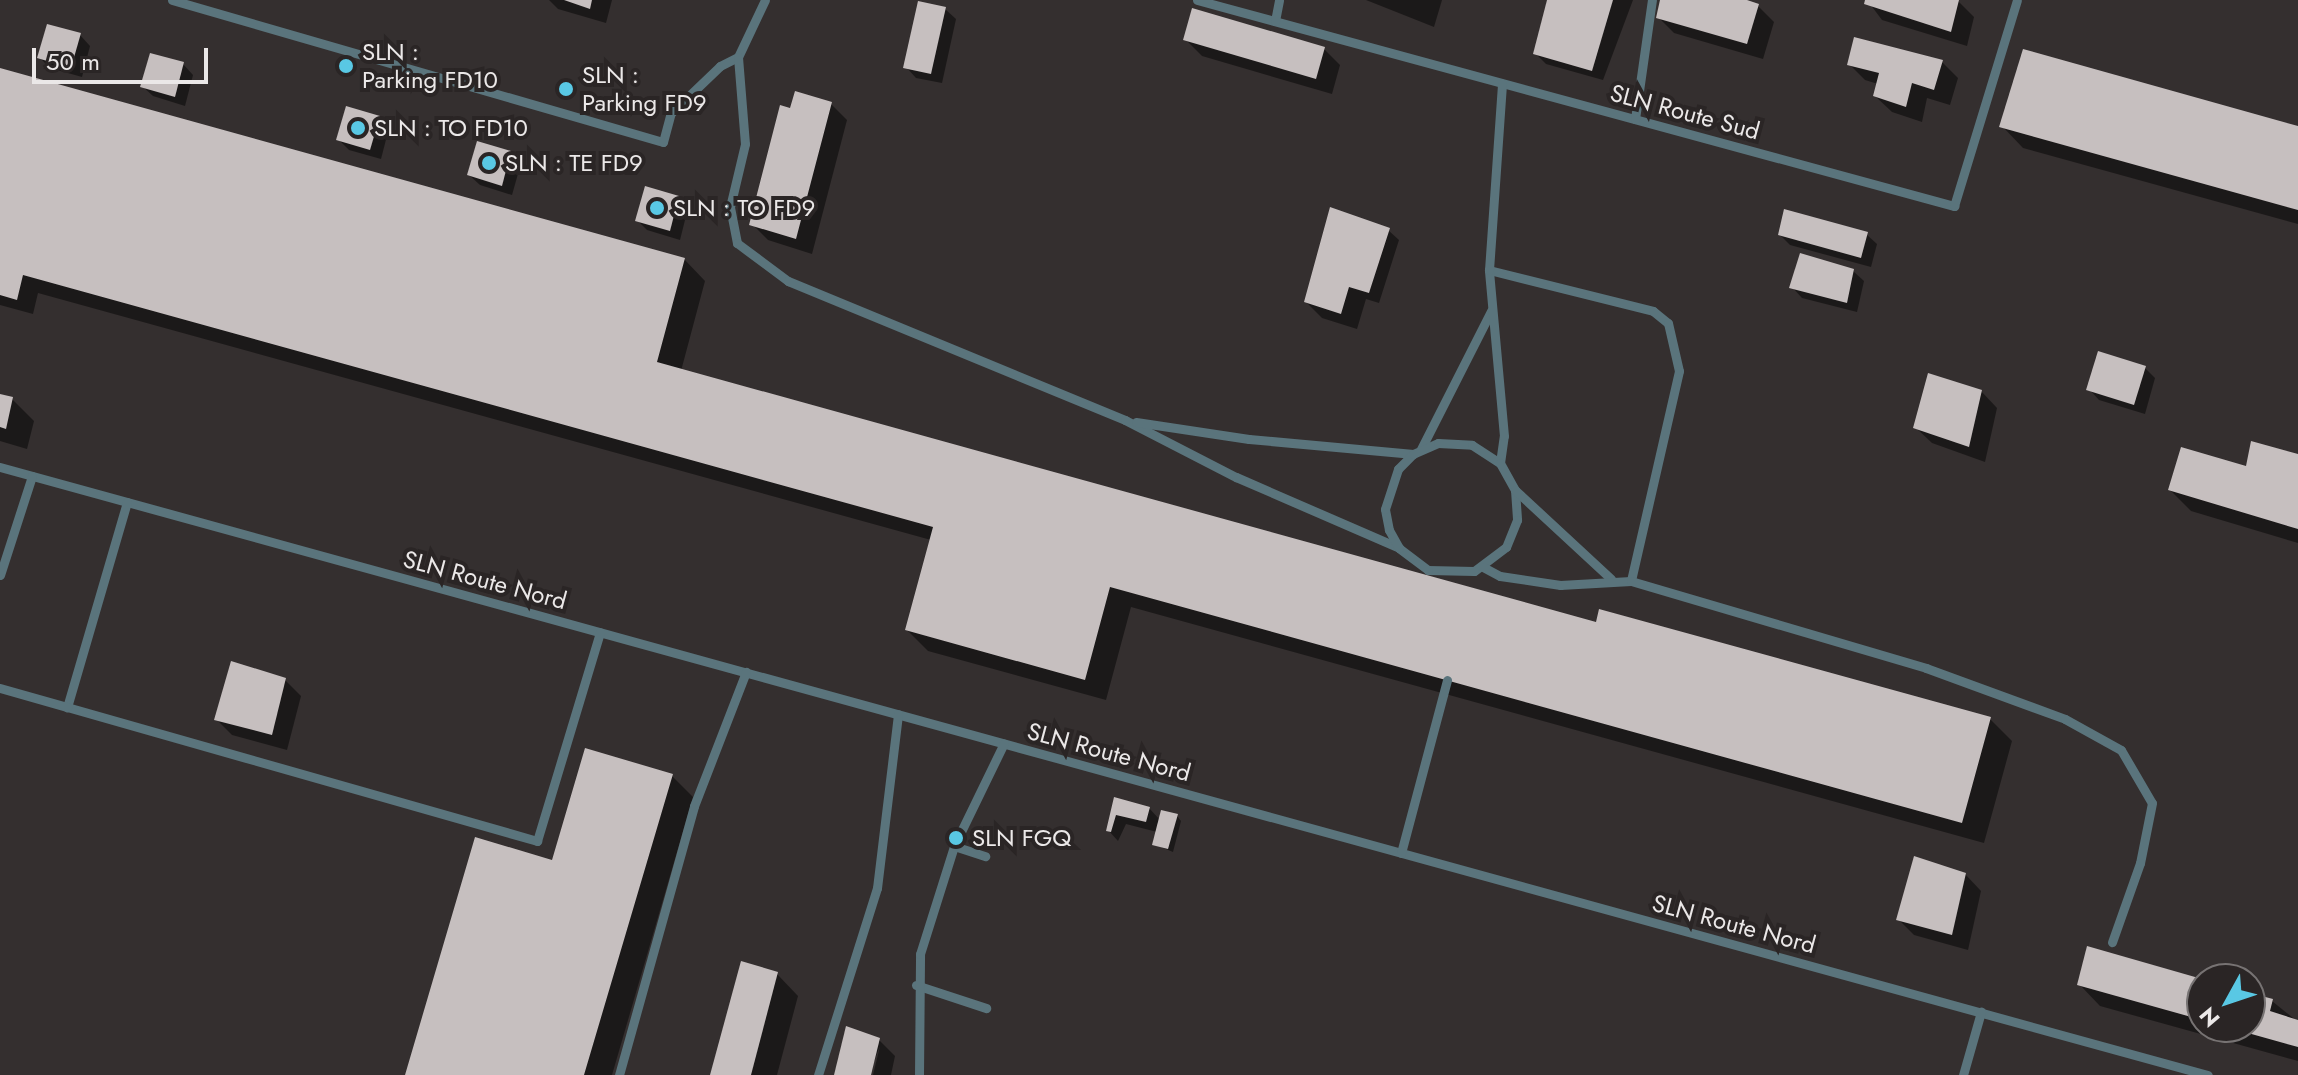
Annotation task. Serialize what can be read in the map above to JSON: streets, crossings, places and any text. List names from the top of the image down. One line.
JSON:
{"streets":{"lane":["SLN Route Sud","SLN Route Nord"]},"places":["SLN : Parking FD10","SLN : Parking FD9","SLN : TO FD10","SLN : TE FD9","SLN : TO FD9","SLN FGQ"],"scale_bar":"50 m","north":"bottom left"}
